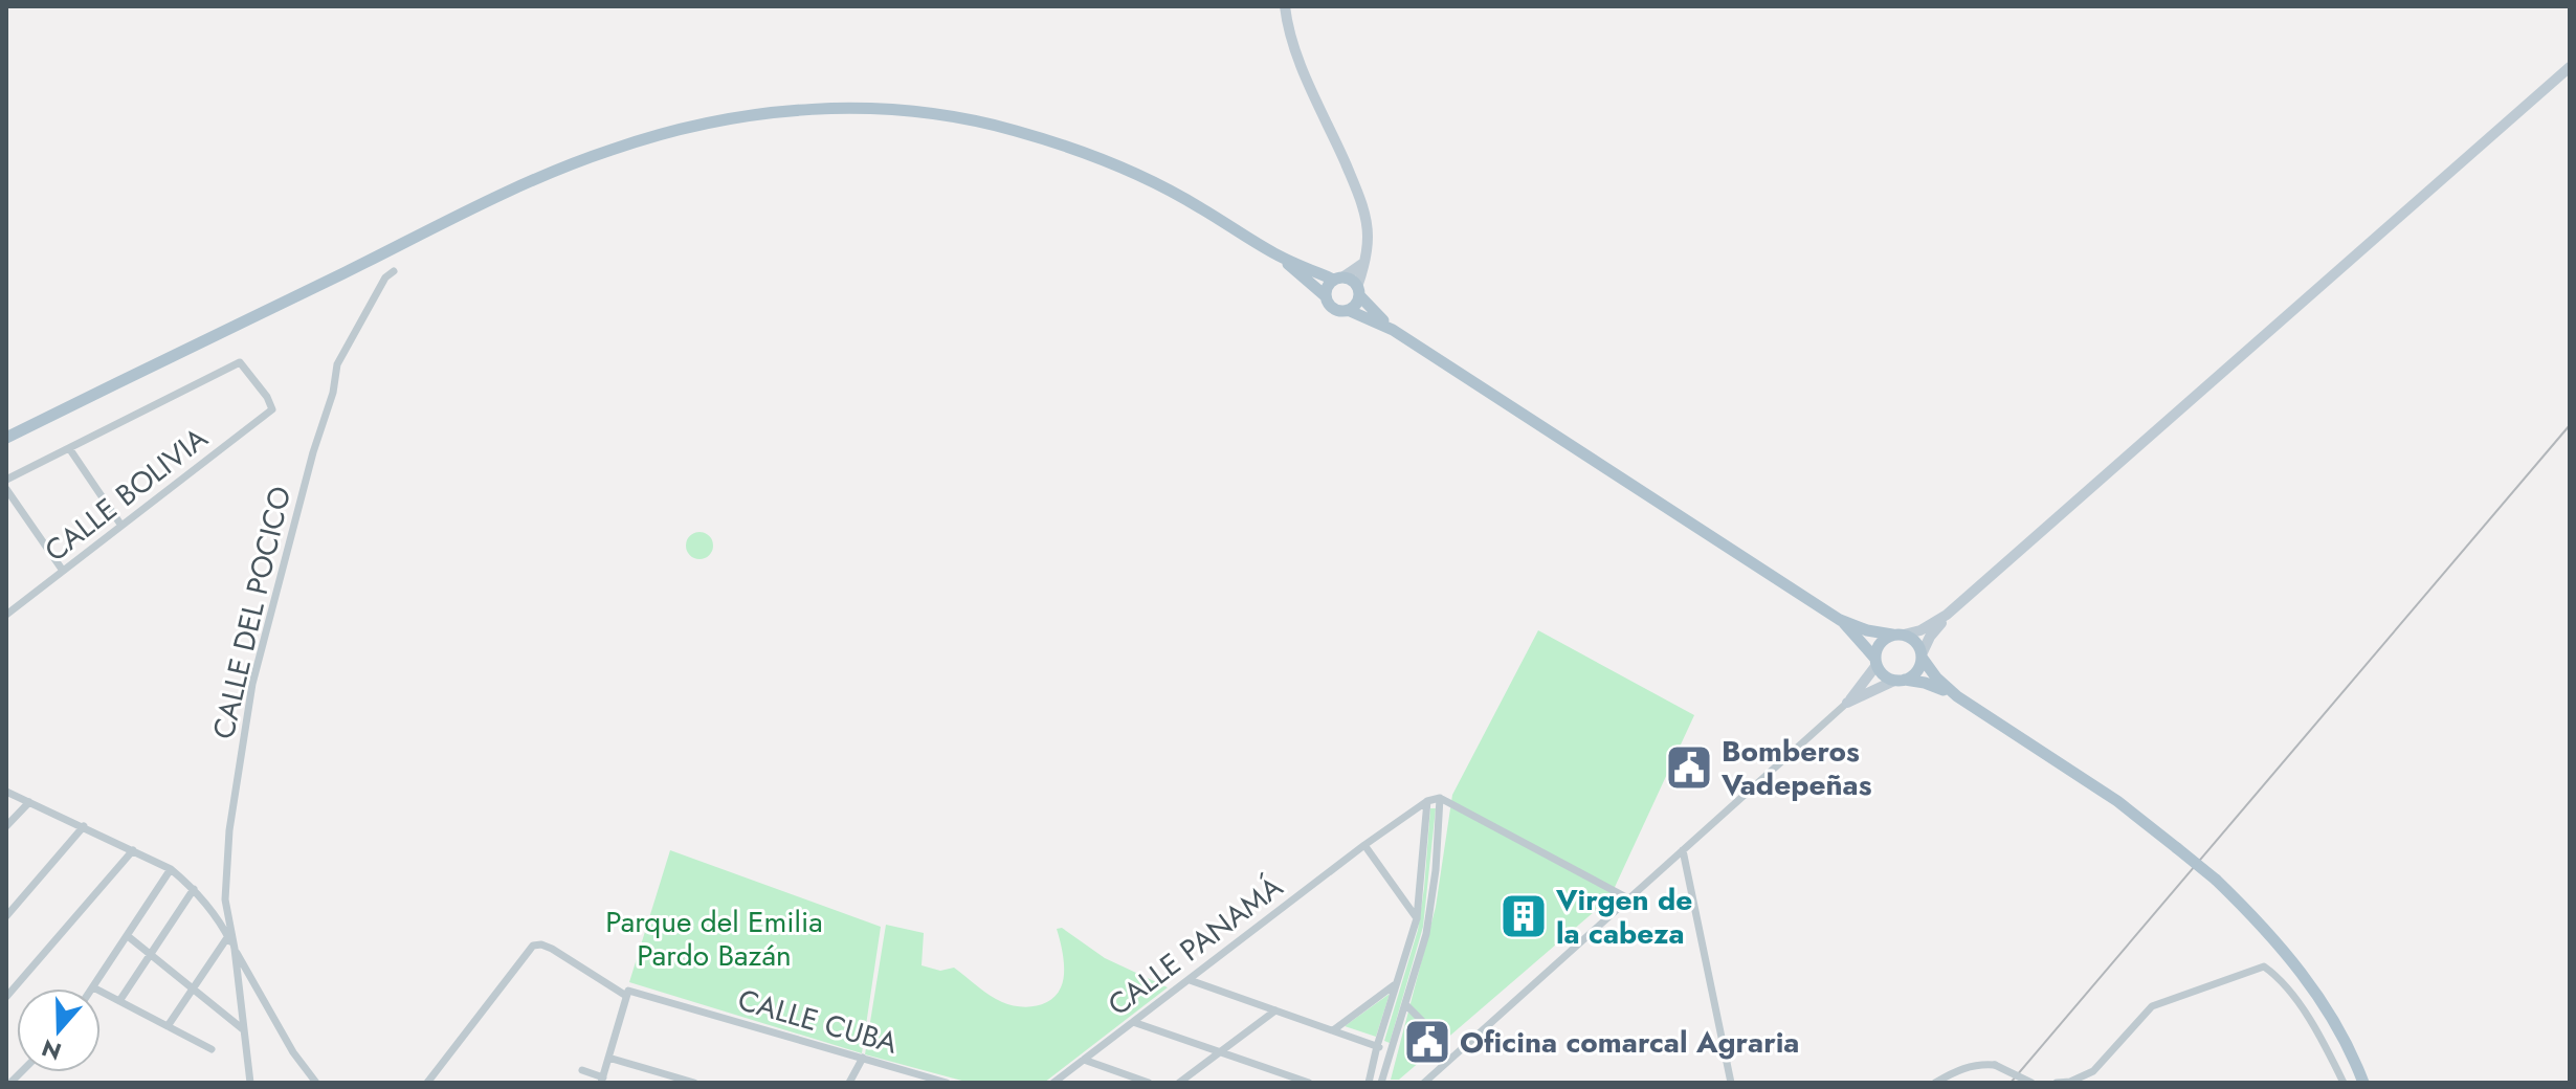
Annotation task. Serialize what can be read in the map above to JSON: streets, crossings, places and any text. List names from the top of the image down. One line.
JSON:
{"streets":{"street":["CALLE BOLIVIA","CALLE DEL POCICO","CALLE PANAMÁ","CALLE CUBA"]},"parks":["Parque del Emilia Pardo Bazán"],"places":{"public building":["Bomberos Vadepeñas","Oficina comarcal Agraria"],"building":["Virgen de la cabeza"]},"north":"bottom"}
